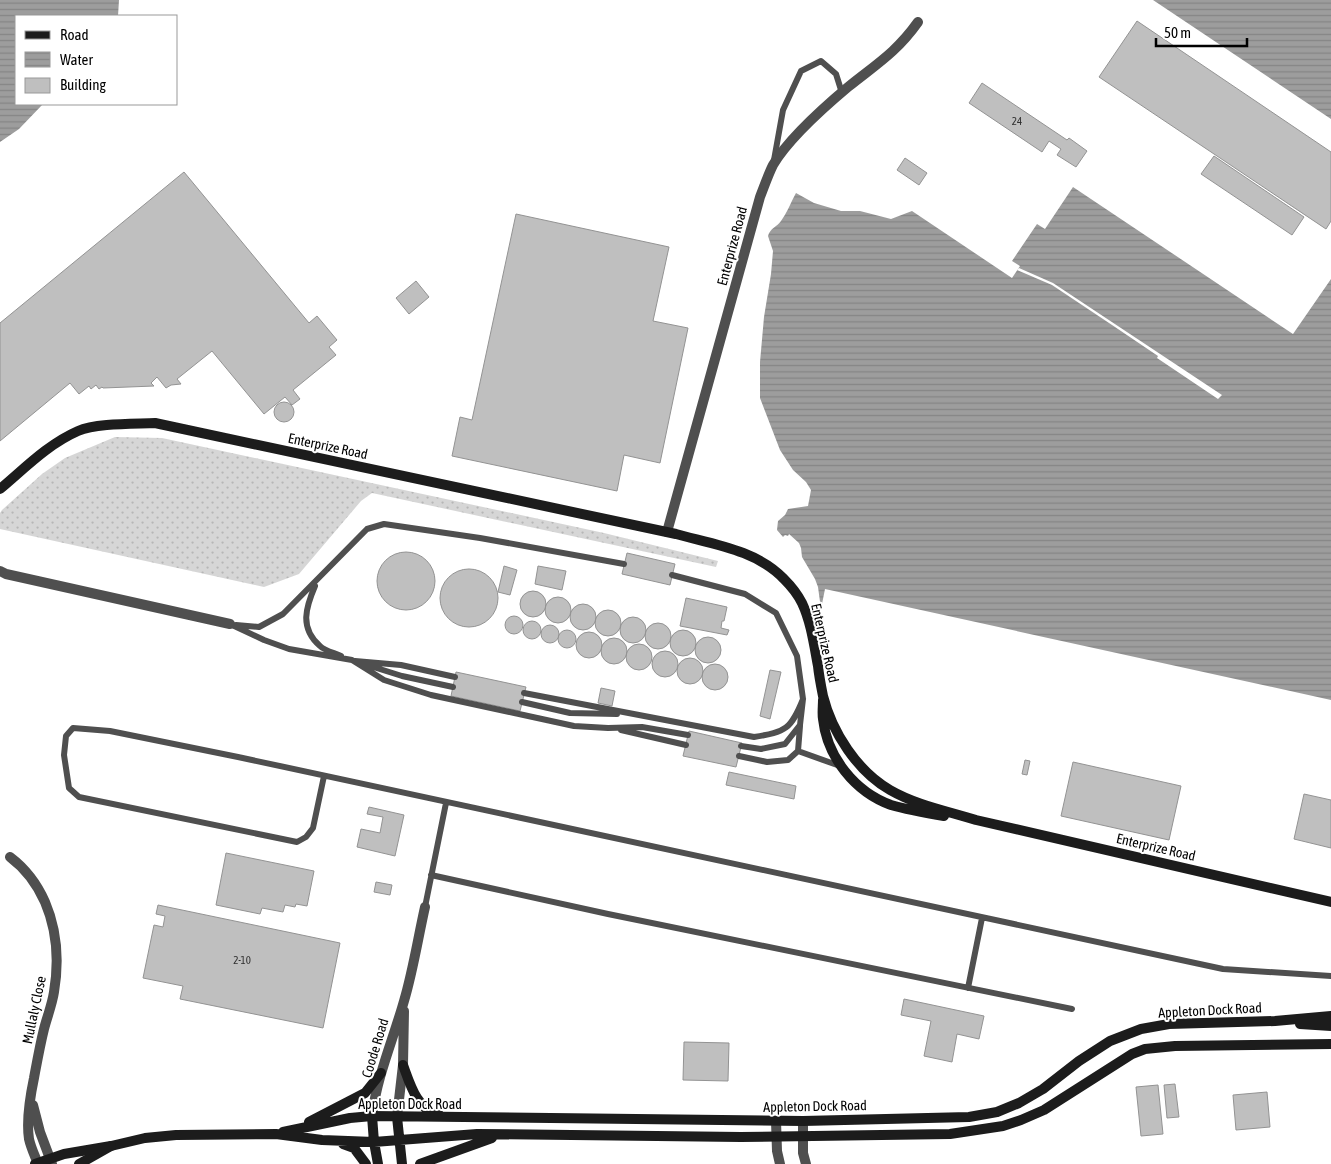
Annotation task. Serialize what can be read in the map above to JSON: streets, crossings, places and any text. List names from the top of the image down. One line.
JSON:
{"streets":{"street":["Enterprize Road","Mullaly Close","Appleton Dock Road","Coode Road"]},"crossings":[["Mullaly Close","Appleton Dock Road"],["Appleton Dock Road","Coode Road"]],"house_numbers":["24","2-10"],"legend":["Road","Water","Building"],"scale_bar":"50 m"}
